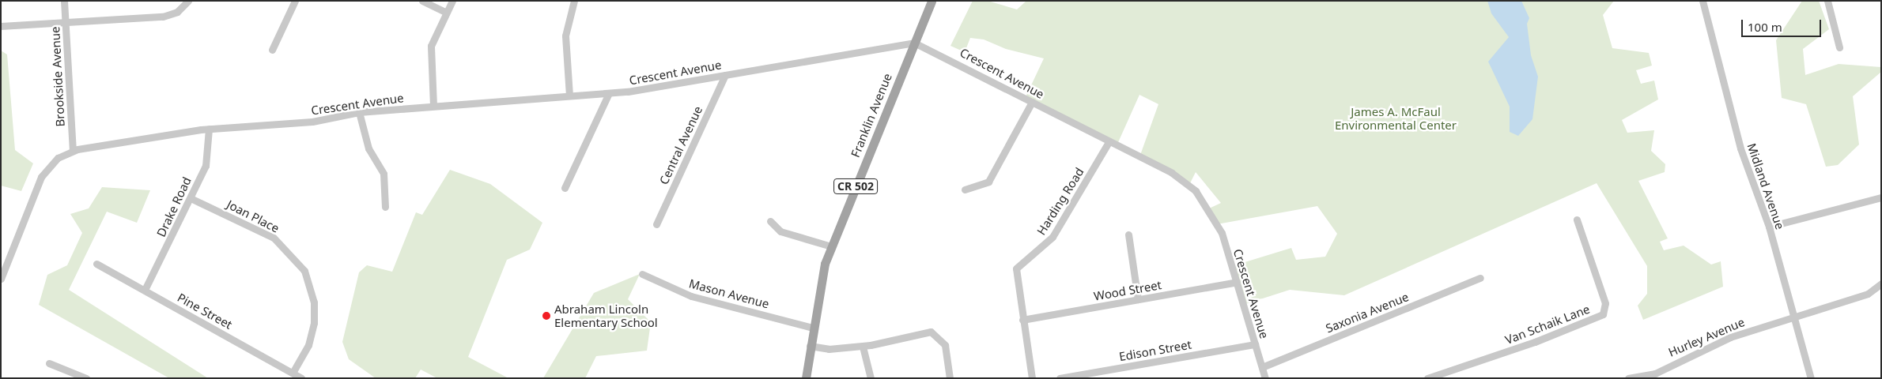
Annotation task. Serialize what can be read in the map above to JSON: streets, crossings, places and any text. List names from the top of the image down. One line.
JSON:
{"streets":{"main road":["Franklin Avenue","CR 502"],"street":["Crescent Avenue","Brookside Avenue","Central Avenue","Midland Avenue","Harding Road","Drake Road","Joan Place","Wood Street","Mason Avenue","Pine Street","Saxonia Avenue","Van Schaik Lane","Hurley Avenue","Edison Street"]},"crossings":[["Crescent Avenue","Brookside Avenue"],["Crescent Avenue","Franklin Avenue"],["Crescent Avenue","Central Avenue"],["Crescent Avenue","Harding Road"],["Crescent Avenue","Drake Road"],["Crescent Avenue","Wood Street"],["Crescent Avenue","Saxonia Avenue"],["Crescent Avenue","Edison Street"],["Franklin Avenue","Mason Avenue"],["Midland Avenue","Hurley Avenue"],["Harding Road","Wood Street"],["Drake Road","Joan Place"],["Drake Road","Pine Street"],["Joan Place","Pine Street"]],"parks":["James A. McFaul Environmental Center"],"places":["Abraham Lincoln Elementary School"],"scale_bar":"100 m"}
